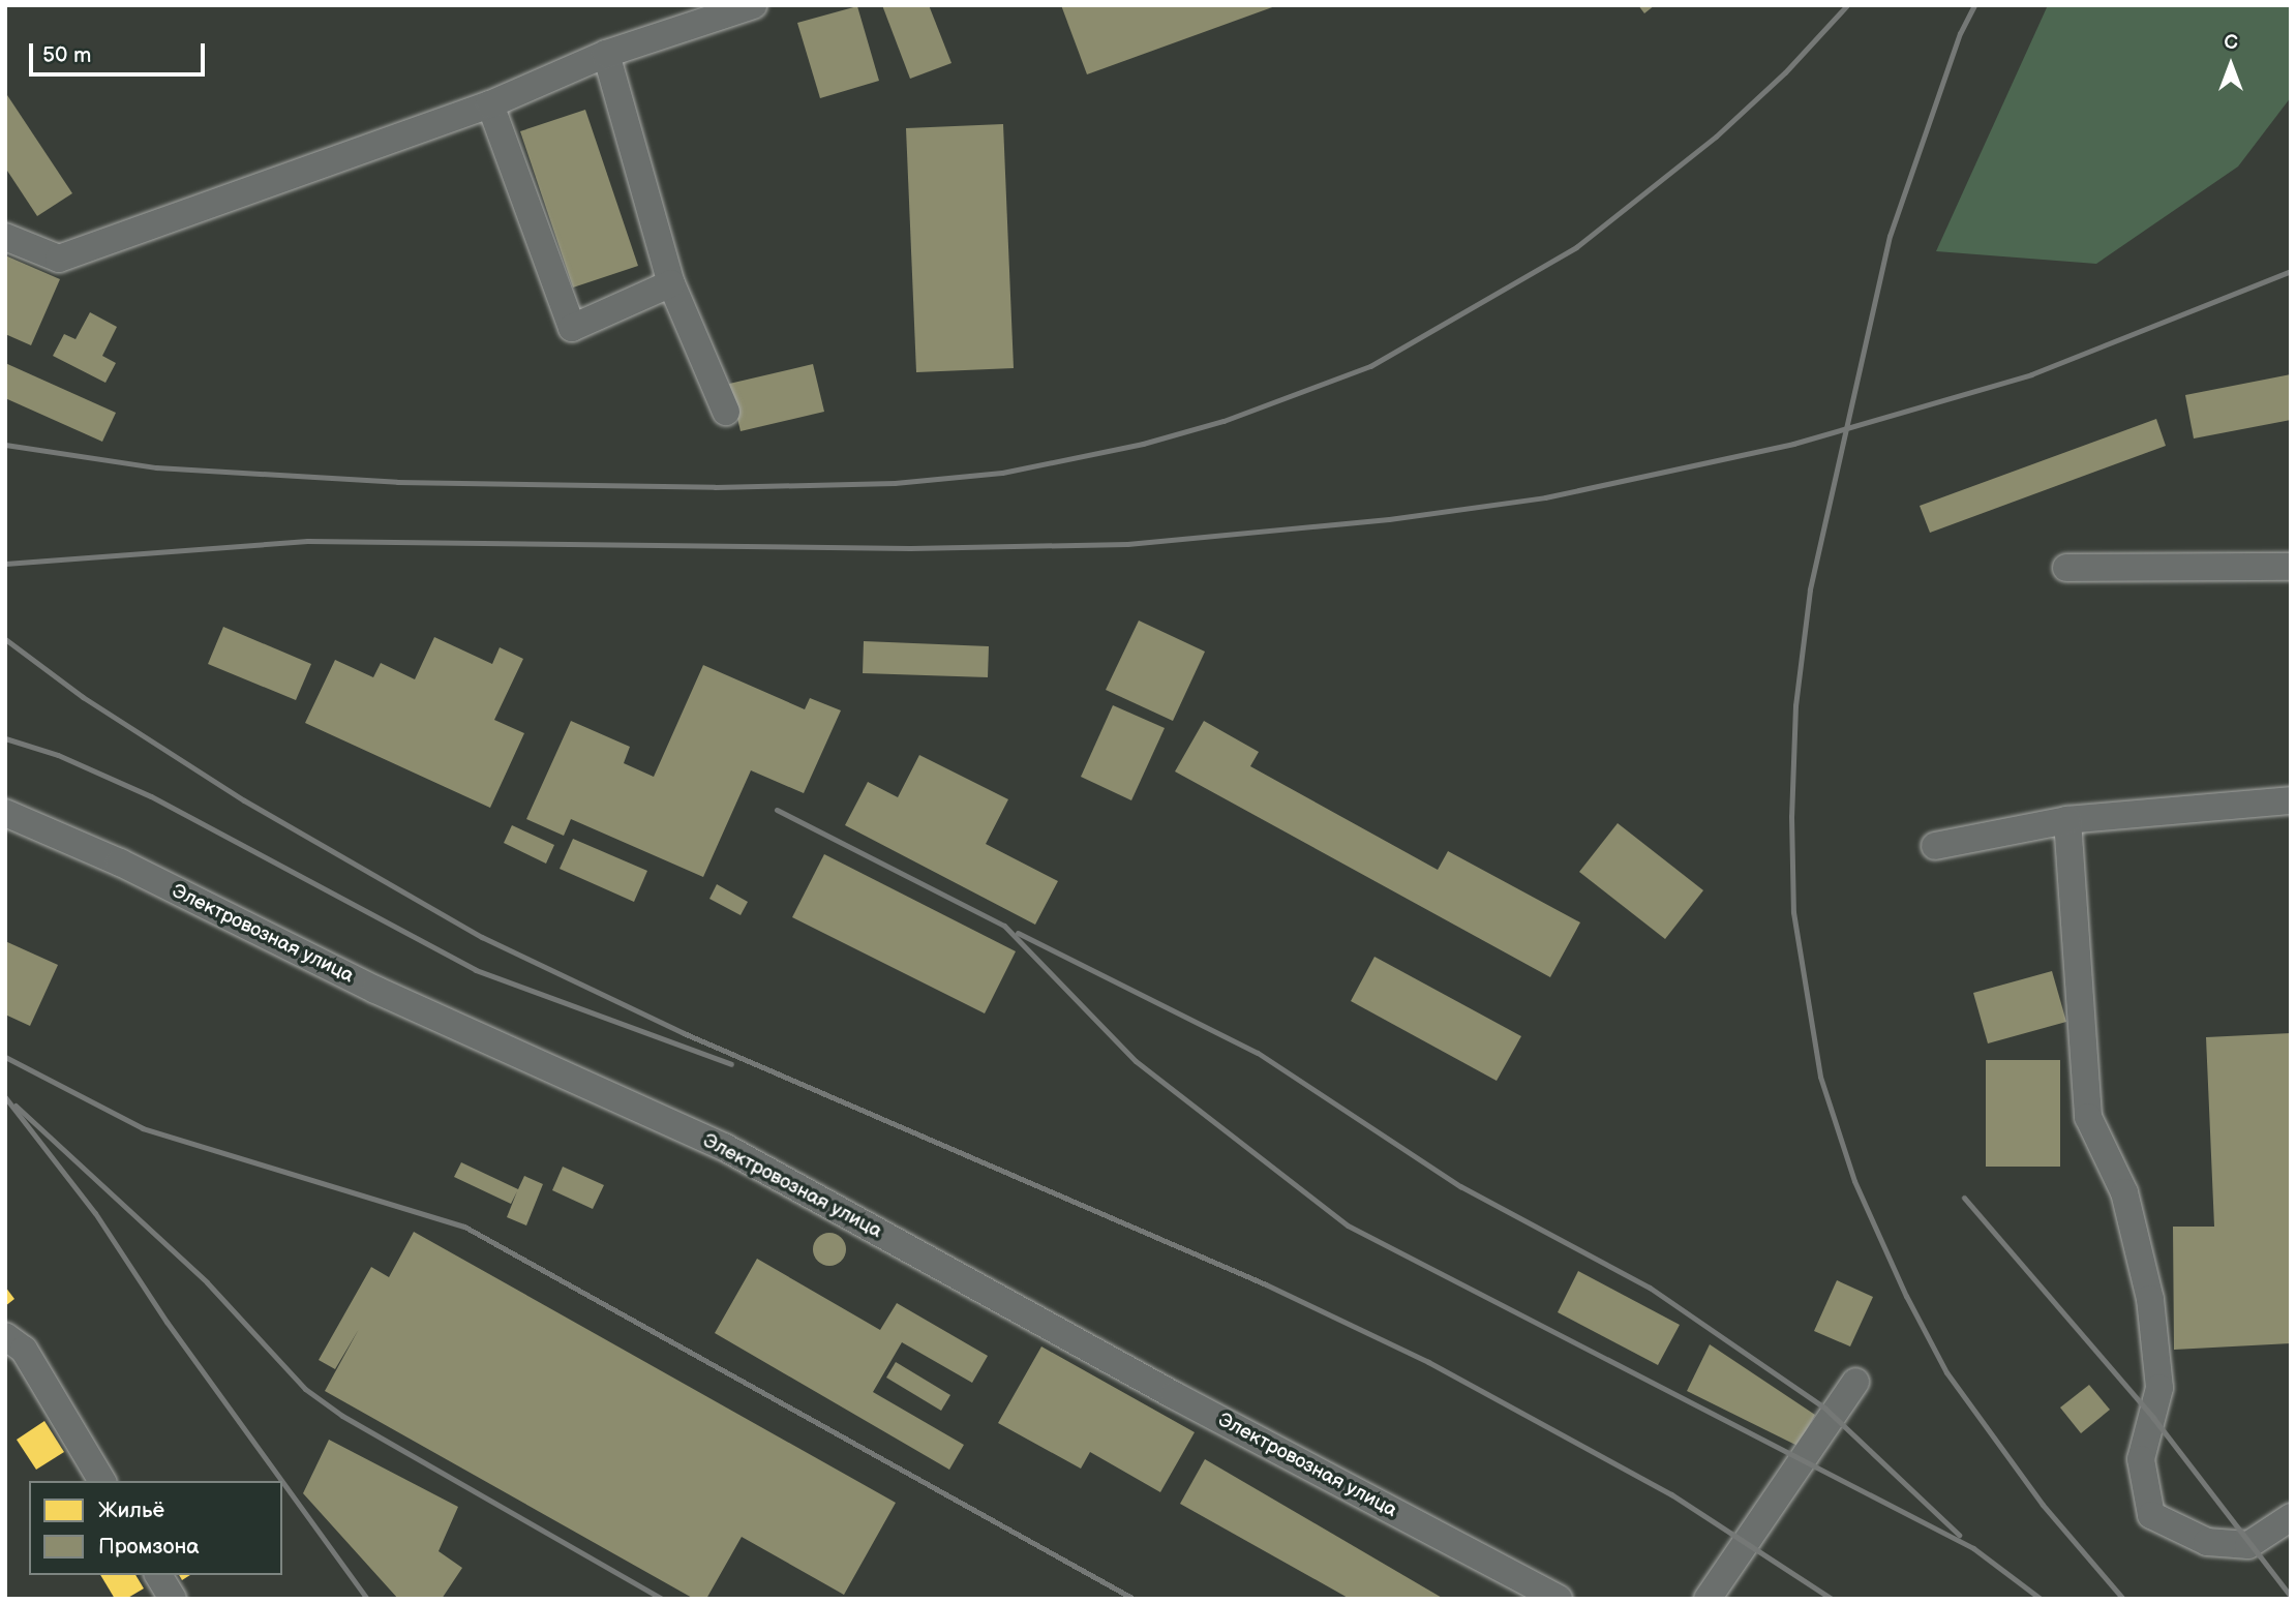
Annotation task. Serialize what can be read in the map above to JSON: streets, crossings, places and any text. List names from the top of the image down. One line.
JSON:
{"streets":{"street":["Электровозная улица"]},"legend":["Жильё","Промзона"],"scale_bar":"50 m","north":"top"}
